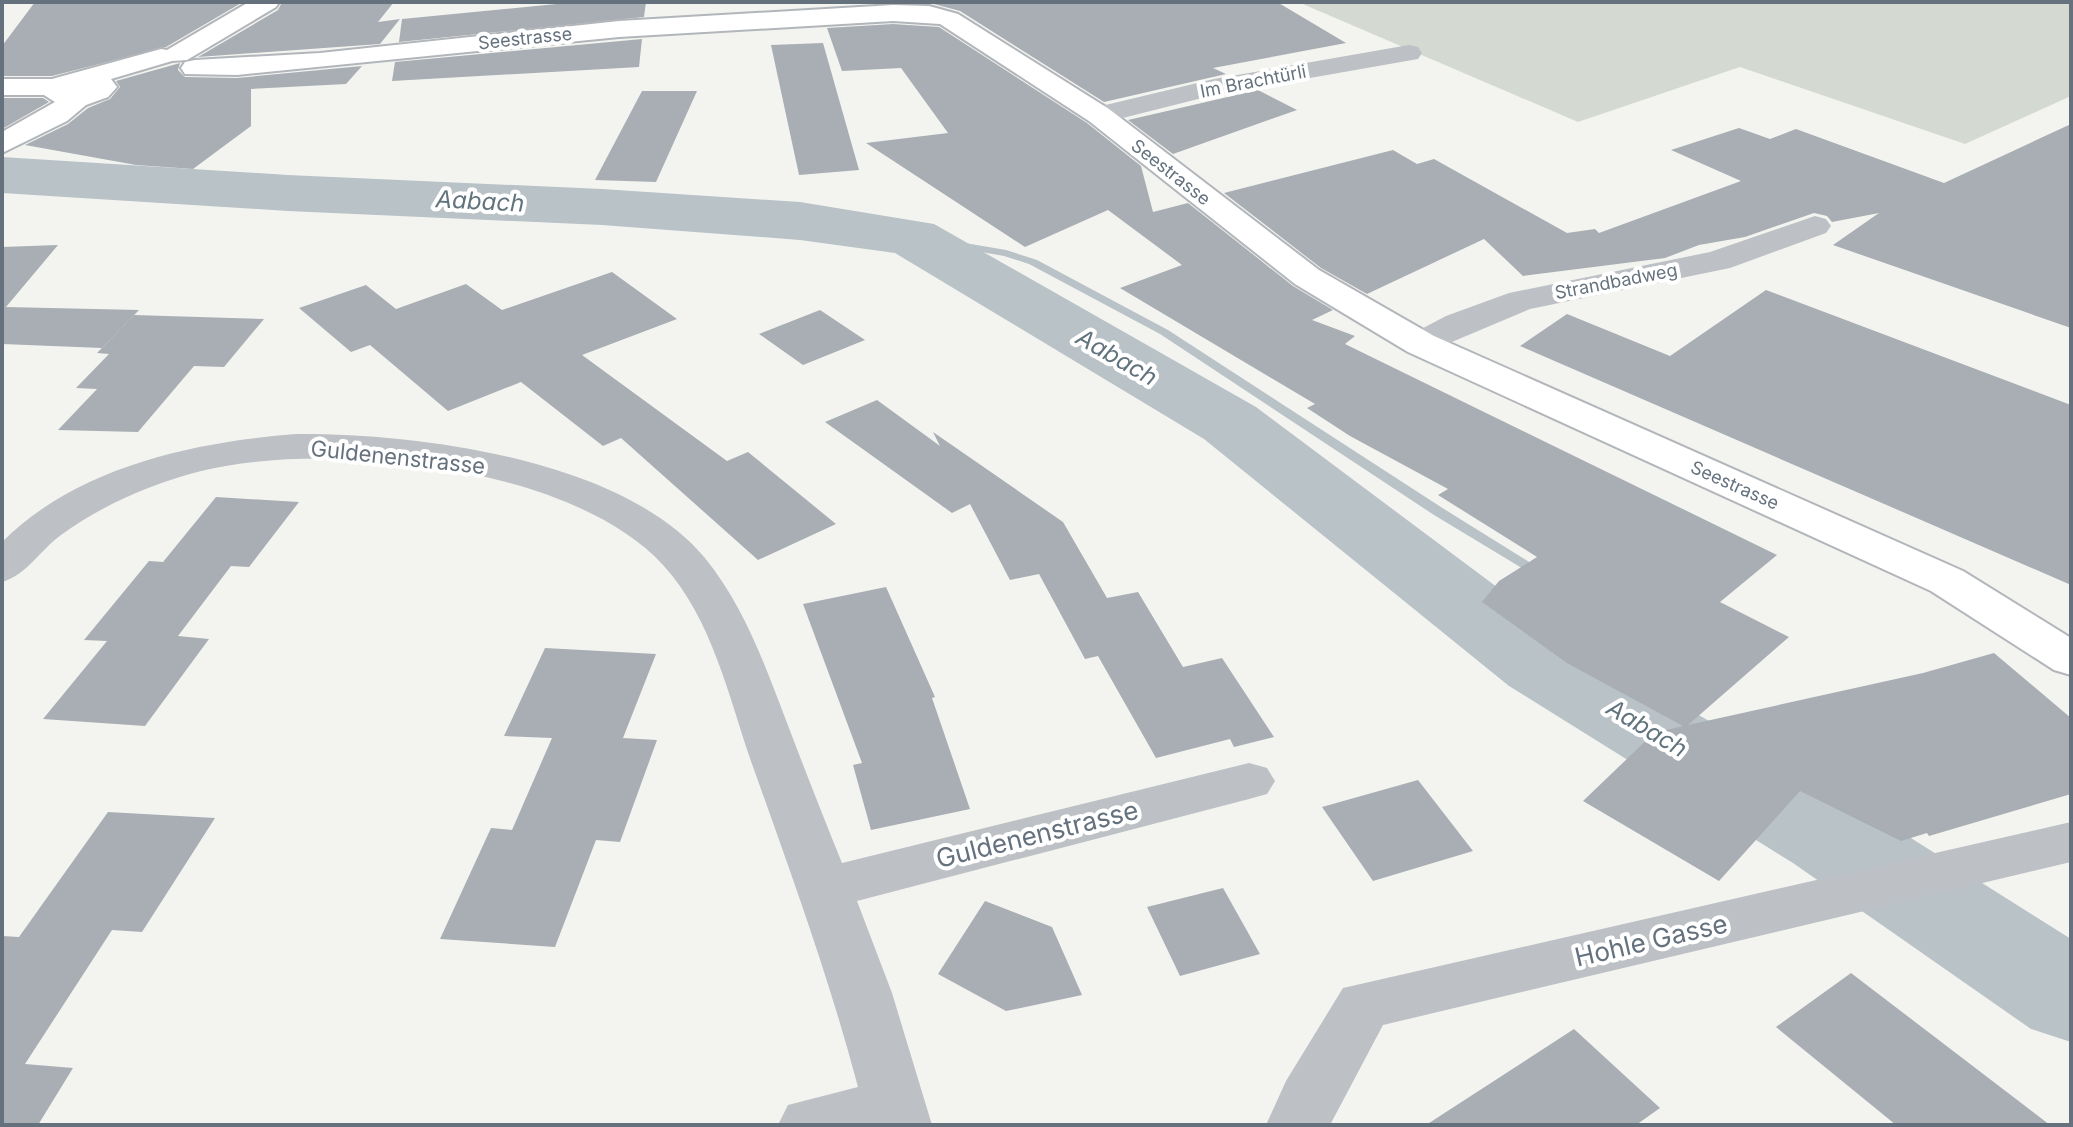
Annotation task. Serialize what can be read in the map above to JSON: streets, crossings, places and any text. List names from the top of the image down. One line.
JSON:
{"streets":{"street":["Seestrasse","Im Brachtürli","Strandbadweg","Guldenenstrasse","Hohle Gasse"]},"crossings":[["Seestrasse","Im Brachtürli"],["Seestrasse","Strandbadweg"]],"water":["Aabach"]}
